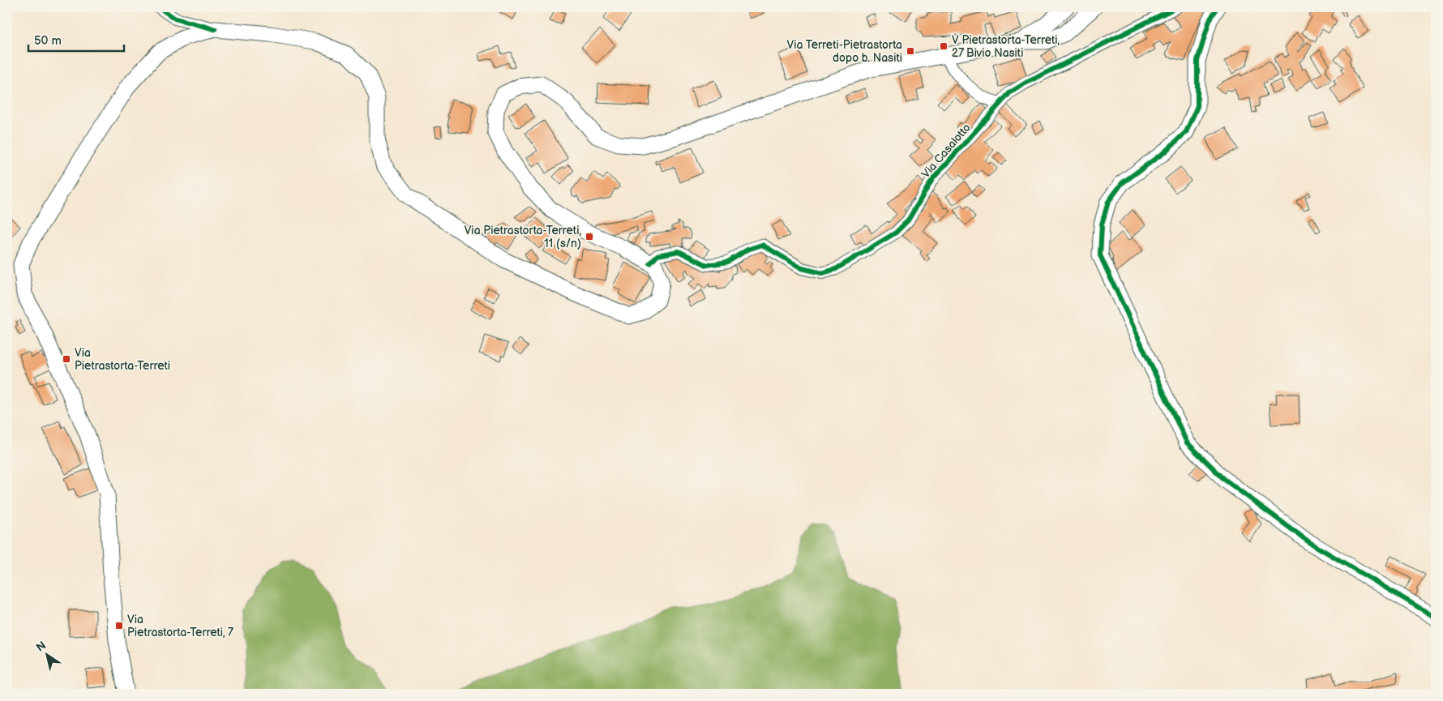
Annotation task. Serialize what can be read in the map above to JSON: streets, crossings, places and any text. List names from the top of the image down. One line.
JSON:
{"streets":{"street":["Via Casalotto"]},"places":{"transit":["V Pietrastorta-Terreti, 27 Bivio Nasiti","Via Terreti-Pietrastorta dopo b. Nasiti","Via Pietrastorta-Terreti, 11 (s/n)","Via Pietrastorta-Terreti","Via Pietrastorta-Terreti, 7"]},"scale_bar":"50 m","north":"top left"}
